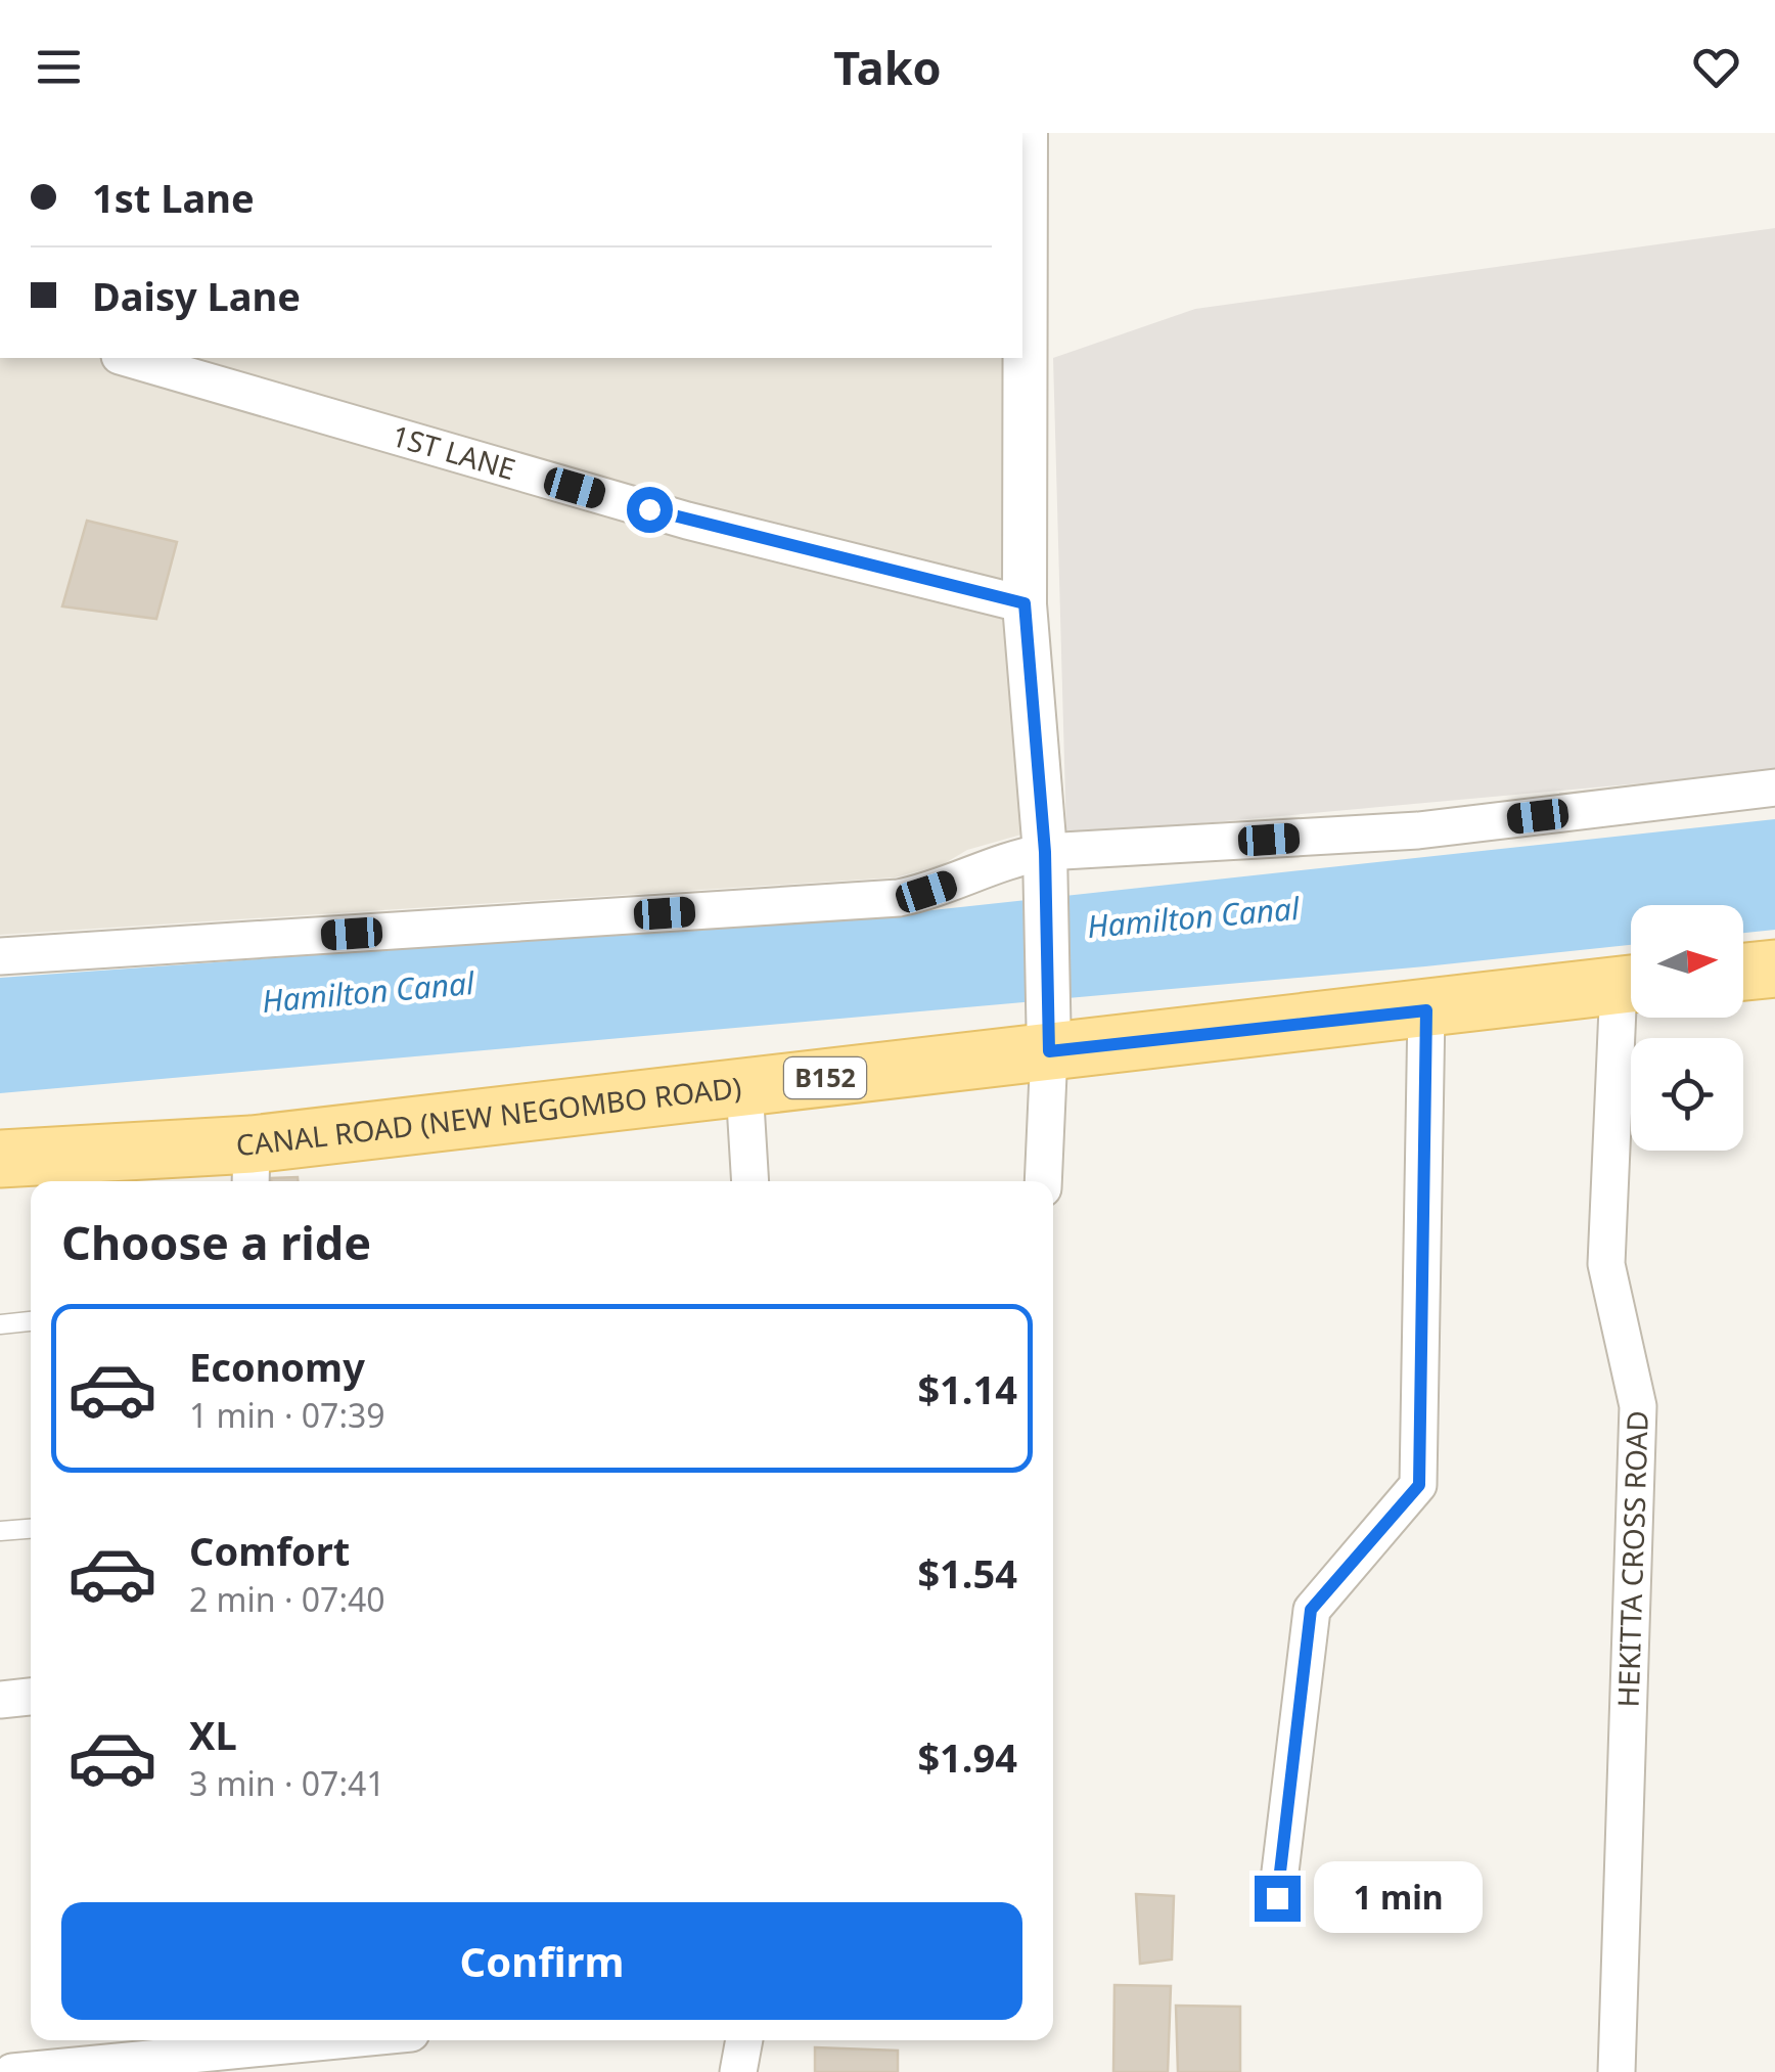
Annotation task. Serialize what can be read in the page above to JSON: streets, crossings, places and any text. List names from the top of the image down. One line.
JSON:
{"streets":{"main road":["B152","CANAL ROAD (NEW NEGOMBO ROAD)"],"street":["1ST LANE","HEKITTA CROSS ROAD"]},"water":["Hamilton Canal"],"north":"right","page":{"header":"Tako","banner":["1st Lane","Daisy Lane"],"heading":"Choose a ride","list":[{"name":"Economy","note":"1 min · 07:39","value":"$1.14"},{"name":"Comfort","note":"2 min · 07:40","value":"$1.54"},{"name":"XL","note":"3 min · 07:41","value":"$1.94"}],"bubble":"1 min","buttons":"Confirm"}}
